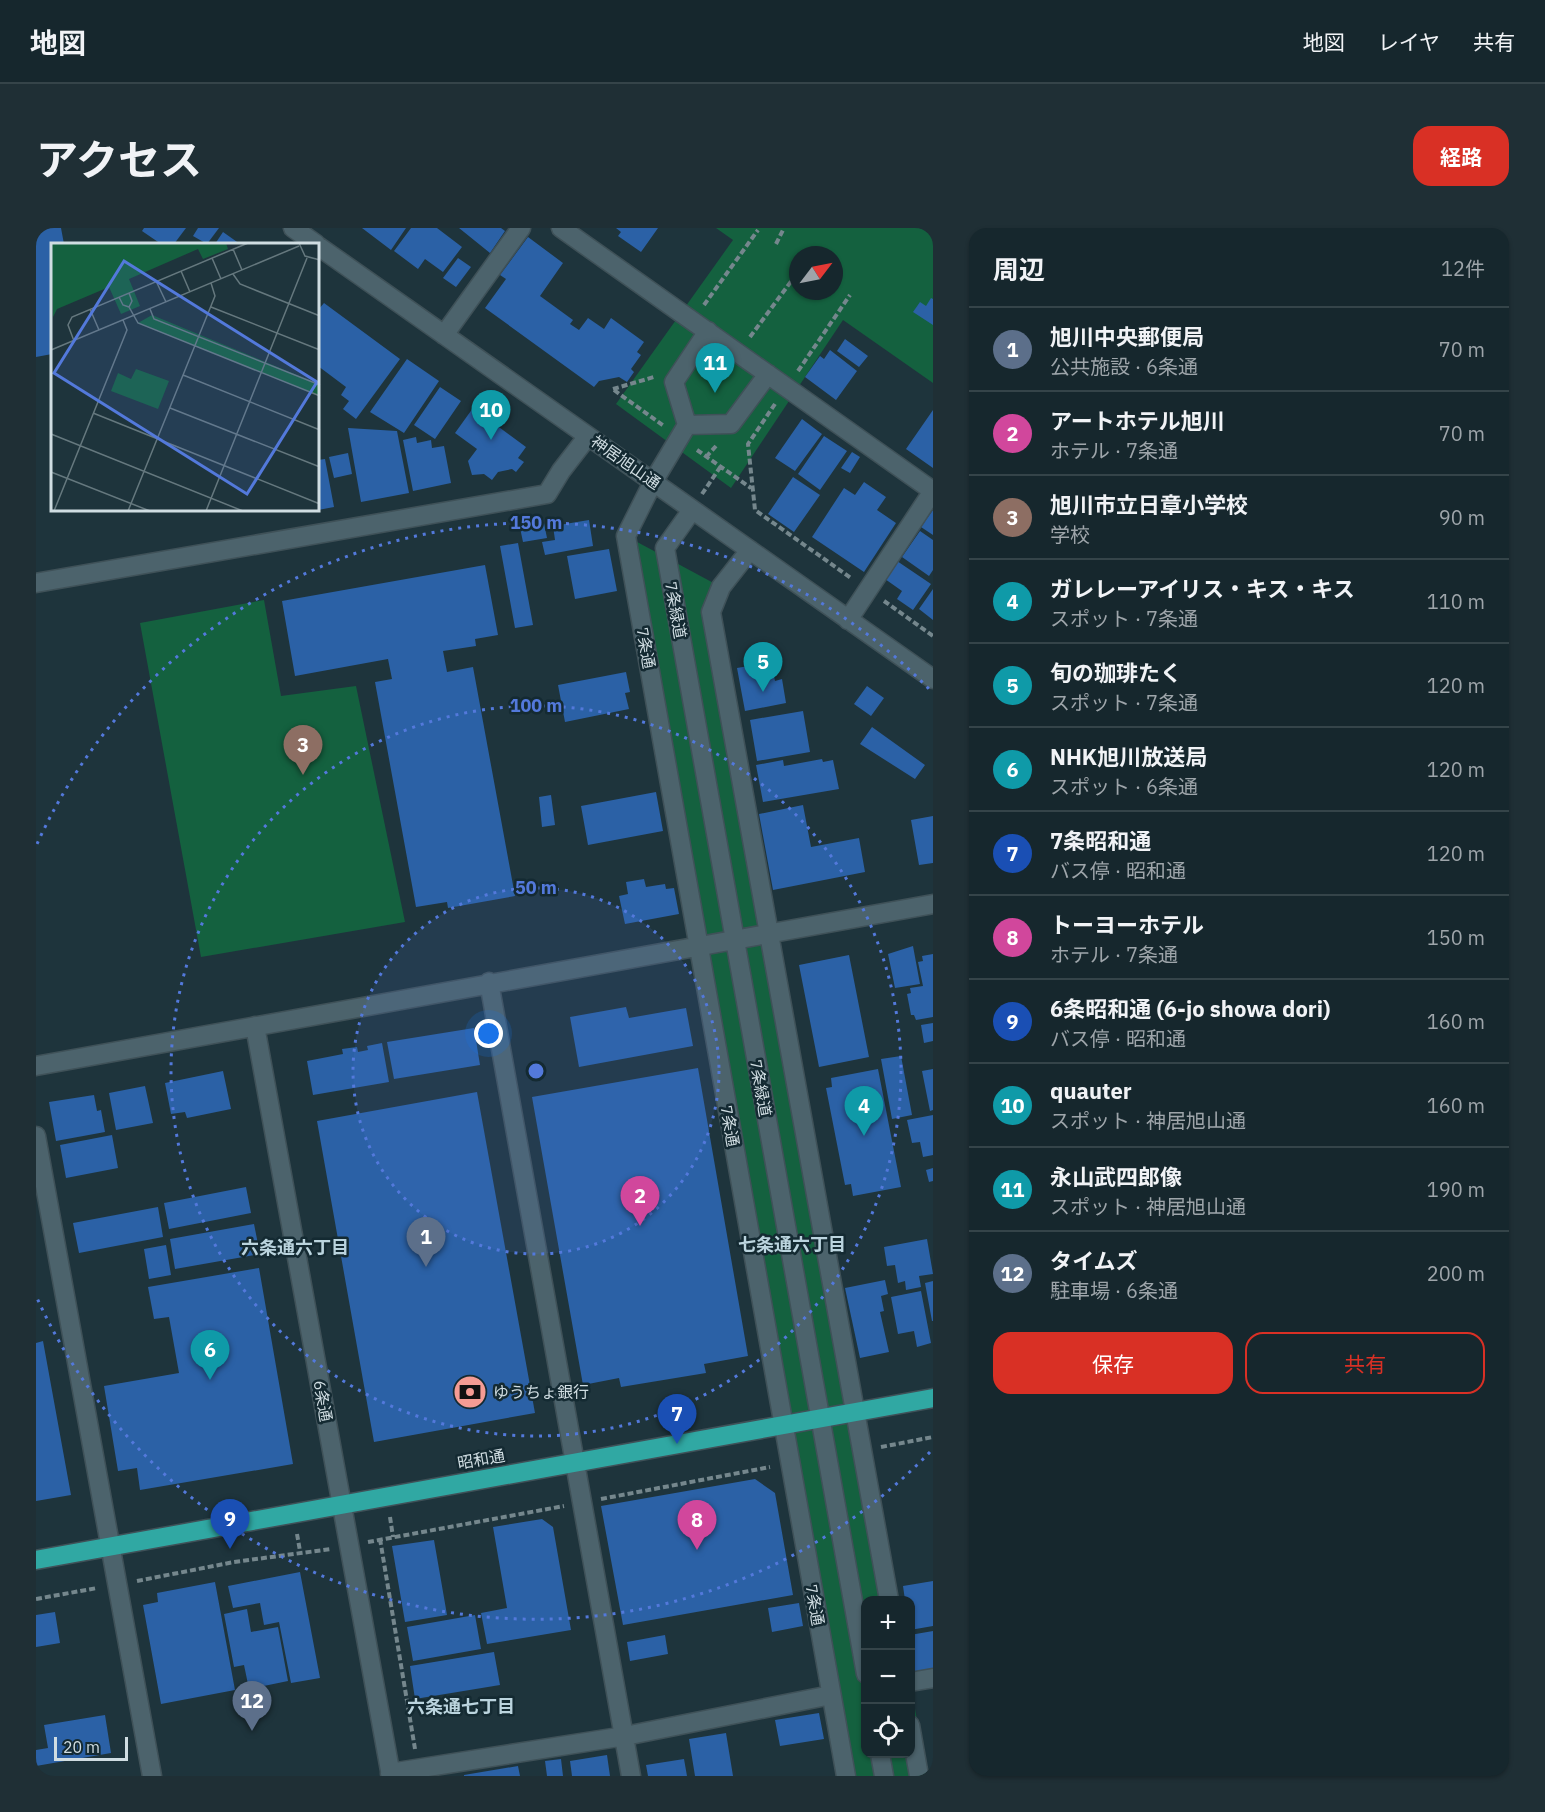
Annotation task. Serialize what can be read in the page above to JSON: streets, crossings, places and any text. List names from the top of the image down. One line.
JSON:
{"streets":{"highway":["昭和通"],"street":["神居旭山通","7条緑道","7条通","6条通"]},"crossings":[["神居旭山通","7条緑道"],["神居旭山通","7条通"],["7条緑道","昭和通"],["7条通","昭和通"],["6条通","昭和通"]],"districts":["七条通六丁目","六条通六丁目","六条通七丁目"],"places":{"bank":["ゆうちょ銀行"]},"scale_bar":"20 m","north":"top right","page":{"header":"地図","nav":["地図","レイヤ","共有"],"title":"アクセス","buttons":["経路",["保存","共有"]],"heading":["周辺","12件"],"list":[{"mark":"1","name":"旭川中央郵便局","note":"公共施設 · 6条通","value":"70 m"},{"mark":"2","name":"アートホテル旭川","note":"ホテル · 7条通","value":"70 m"},{"mark":"3","name":"旭川市立日章小学校","note":"学校","value":"90 m"},{"mark":"4","name":"ガレレーアイリス・キス・キス","note":"スポット · 7条通","value":"110 m"},{"mark":"5","name":"旬の珈琲たく","note":"スポット · 7条通","value":"120 m"},{"mark":"6","name":"NHK旭川放送局","note":"スポット · 6条通","value":"120 m"},{"mark":"7","name":"7条昭和通","note":"バス停 · 昭和通","value":"120 m"},{"mark":"8","name":"トーヨーホテル","note":"ホテル · 7条通","value":"150 m"},{"mark":"9","name":"6条昭和通 (6-jo showa dori)","note":"バス停 · 昭和通","value":"160 m"},{"mark":"10","name":"quauter","note":"スポット · 神居旭山通","value":"160 m"},{"mark":"11","name":"永山武四郎像","note":"スポット · 神居旭山通","value":"190 m"},{"mark":"12","name":"タイムズ","note":"駐車場 · 6条通","value":"200 m"}],"pins":["11","10","5","3","4","2","1","6","7","9","8","12"],"map_buttons":["+","−"],"scale":"20 m"},"rings":["150 m","100 m","50 m"]}
